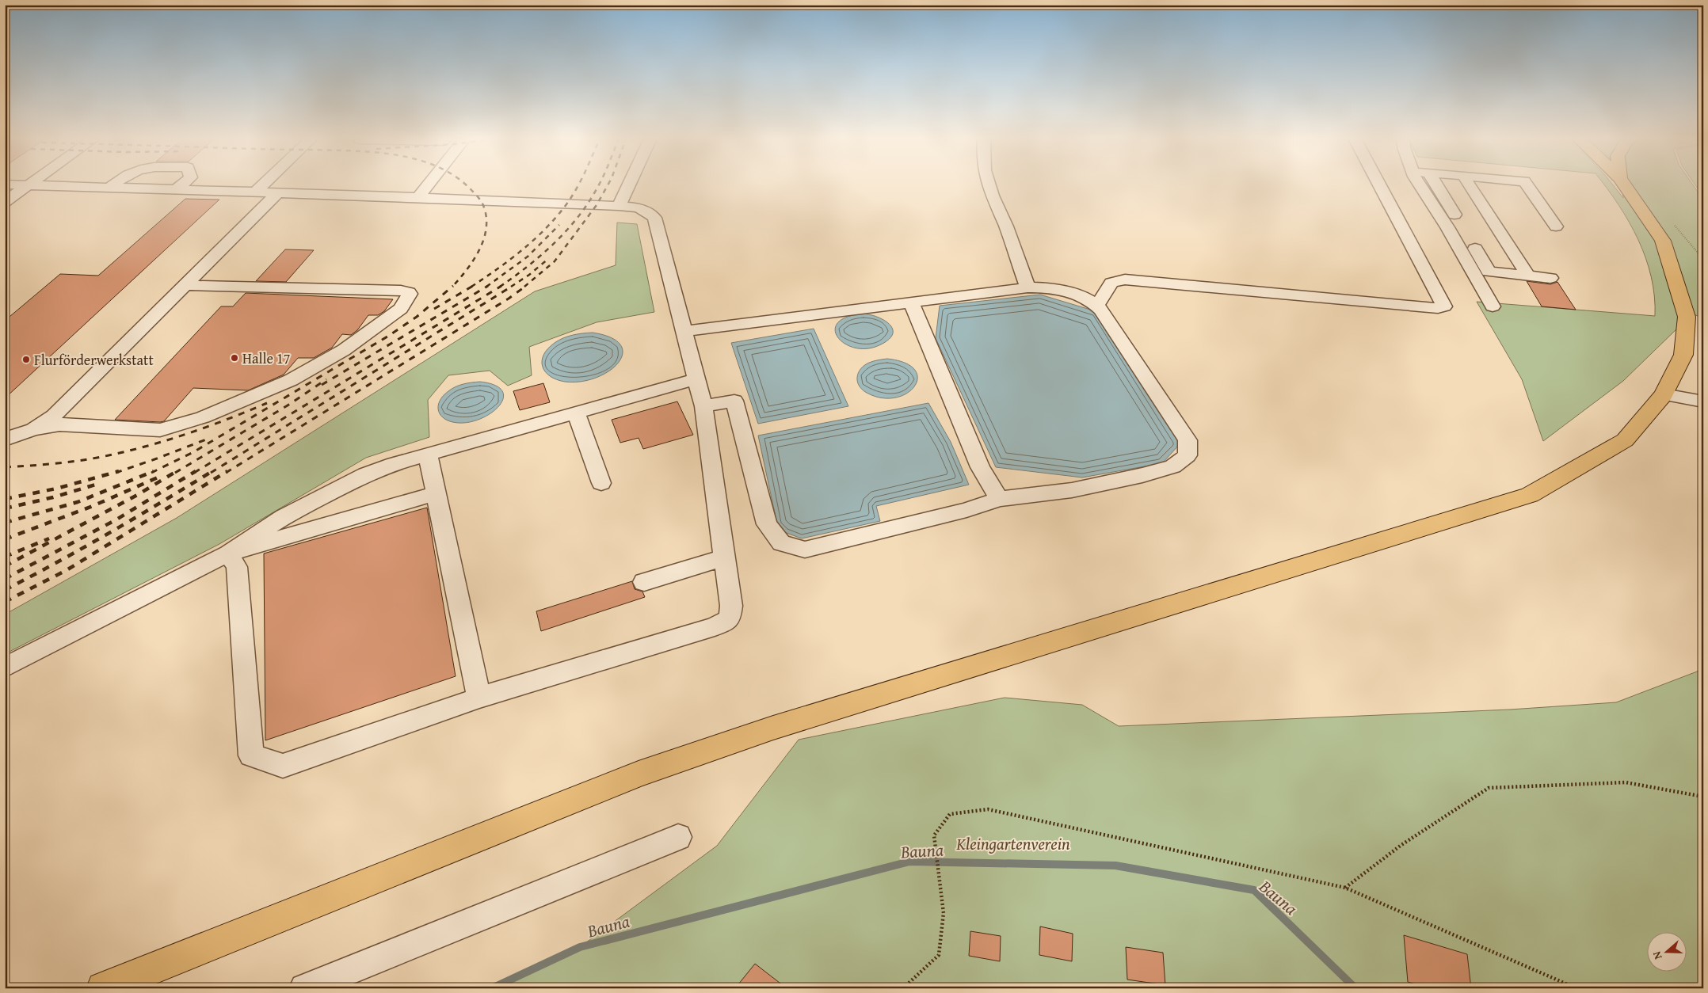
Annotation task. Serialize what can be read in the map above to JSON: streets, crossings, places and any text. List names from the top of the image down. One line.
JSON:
{"water":["Bauna"],"parks":["Kleingartenverein"],"places":["Halle 17","Flurförderwerkstatt"],"north":"left"}
